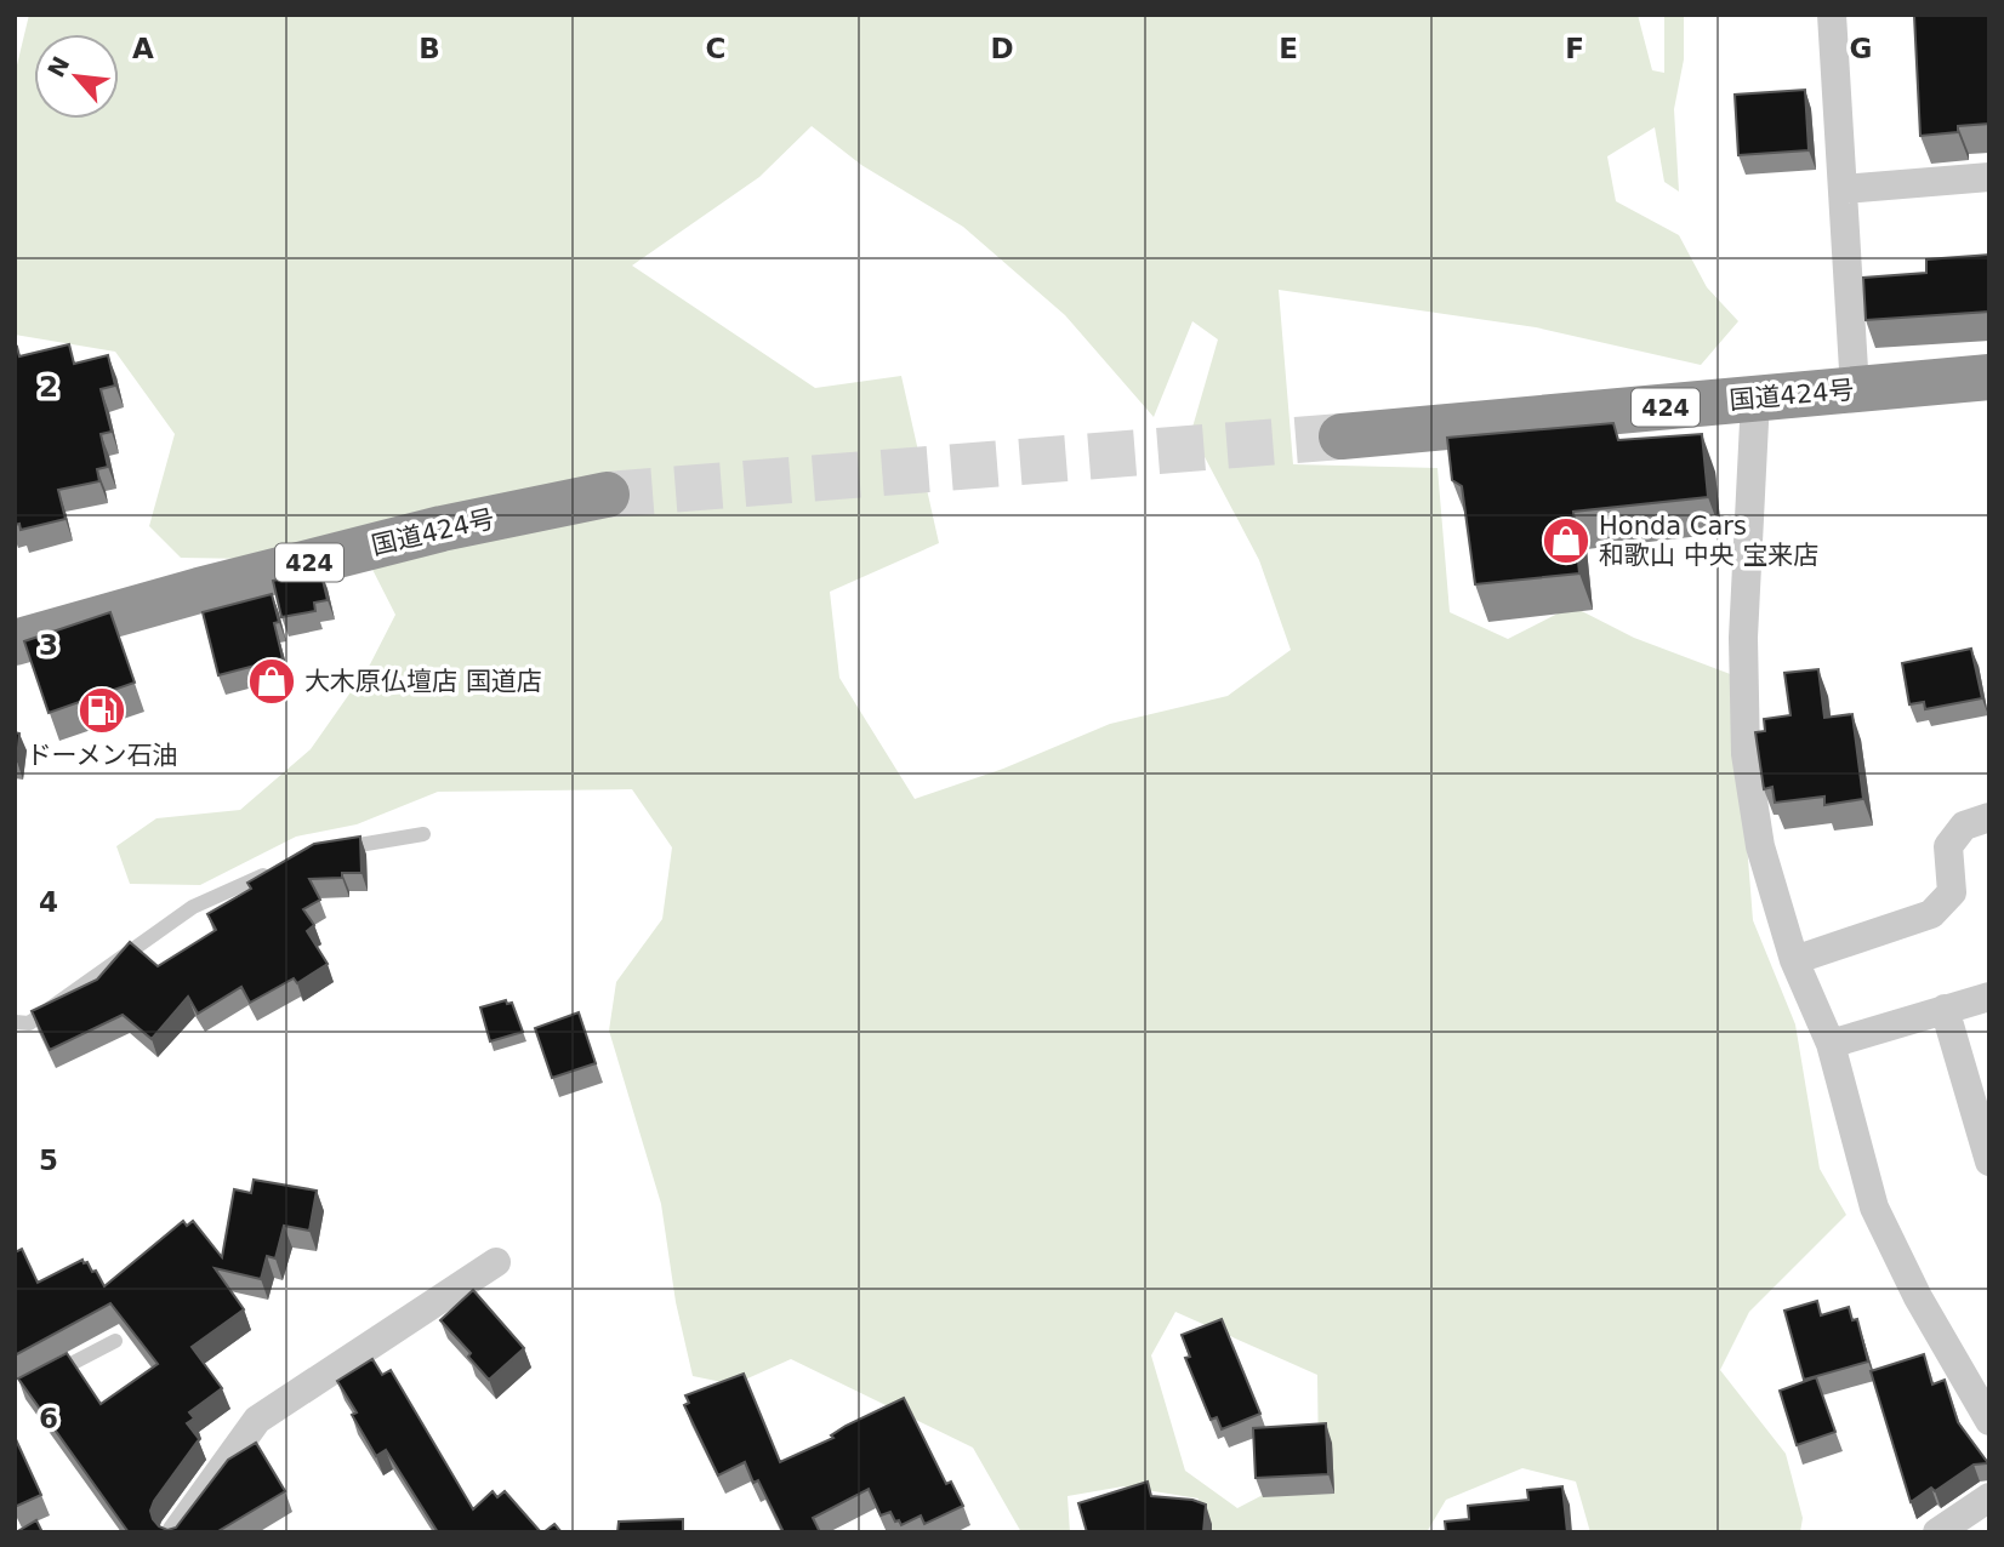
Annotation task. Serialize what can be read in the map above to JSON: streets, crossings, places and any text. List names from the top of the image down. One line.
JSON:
{"streets":{"highway":["国道424号","424"]},"places":{"shop":["Honda Cars 和歌山 中央 宝来店","大木原仏壇店 国道店"],"fuel station":["ドーメン石油"]},"north":"top left","grid":{"columns":["A","B","C","D","E","F","G"],"rows":["2","3","4","5","6"]}}
